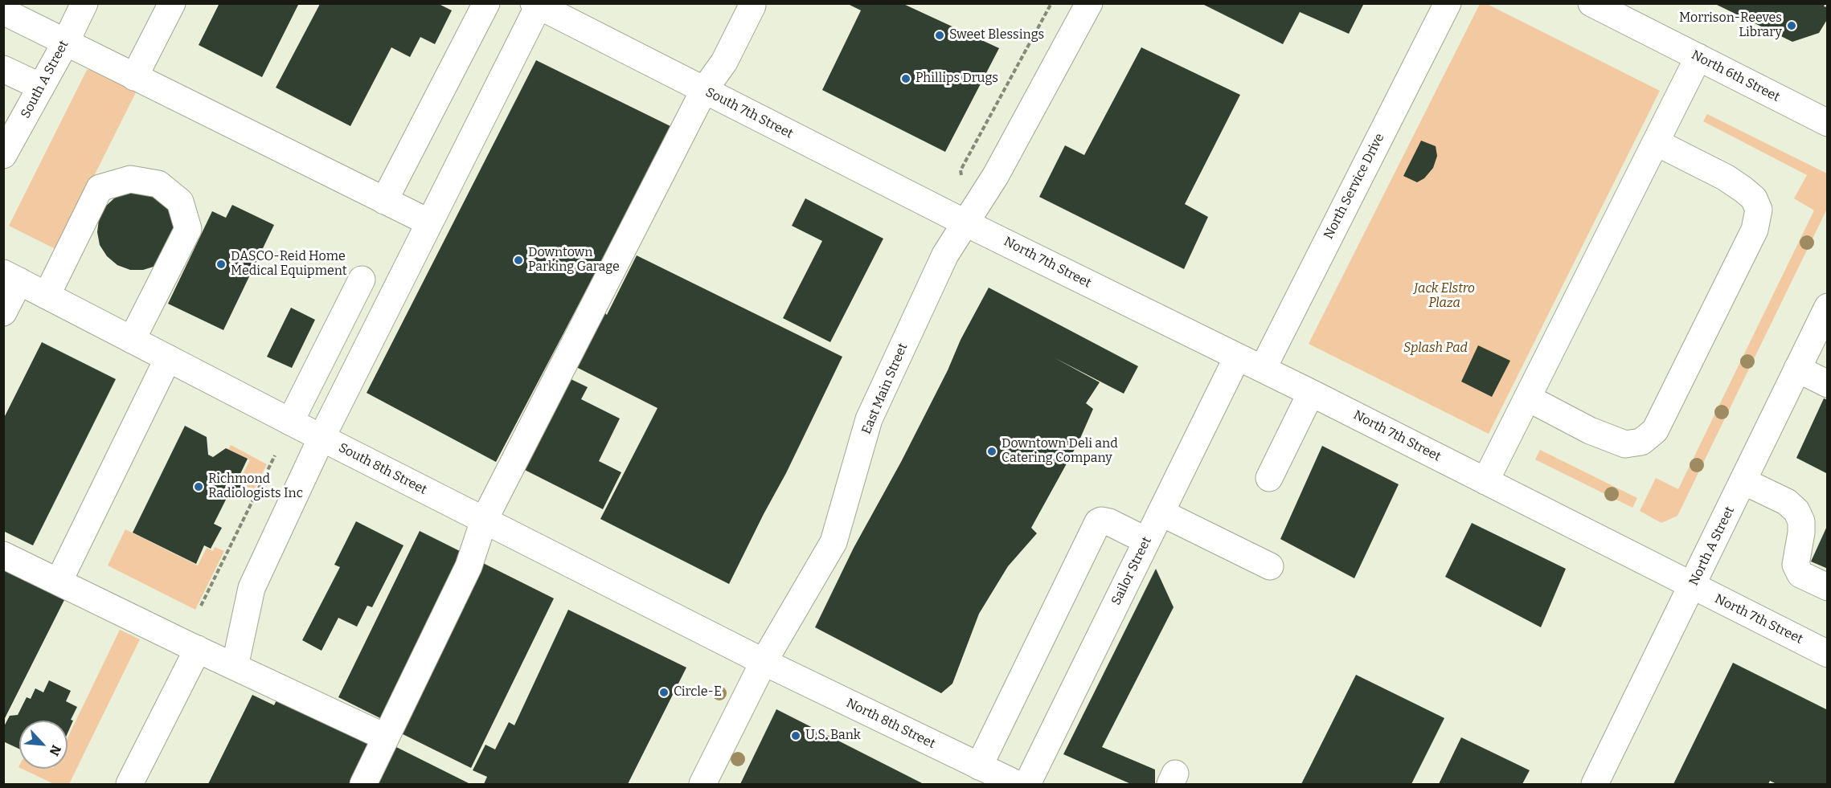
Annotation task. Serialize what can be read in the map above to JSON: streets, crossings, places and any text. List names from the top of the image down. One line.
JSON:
{"streets":{"main road":["North 6th Street","South A Street","South 7th Street","North Service Drive","North 7th Street","East Main Street","South 8th Street","North A Street","Sailor Street","North 8th Street"]},"crossings":[["South 7th Street","North 7th Street"],["South 7th Street","East Main Street"],["North Service Drive","North 7th Street"],["North 7th Street","East Main Street"],["North 7th Street","North A Street"],["North 7th Street","Sailor Street"],["East Main Street","South 8th Street"],["East Main Street","North 8th Street"],["South 8th Street","North 8th Street"]],"parks":["Jack Elstro Plaza","Splash Pad"],"places":["Morrison-Reeves Library","Sweet Blessings","Phillips Drugs","Downtown Parking Garage","DASCO-Reid Home Medical Equipment","Downtown Deli and Catering Company","Richmond Radiologists Inc","Circle-E","U.S. Bank"],"north":"bottom right"}
